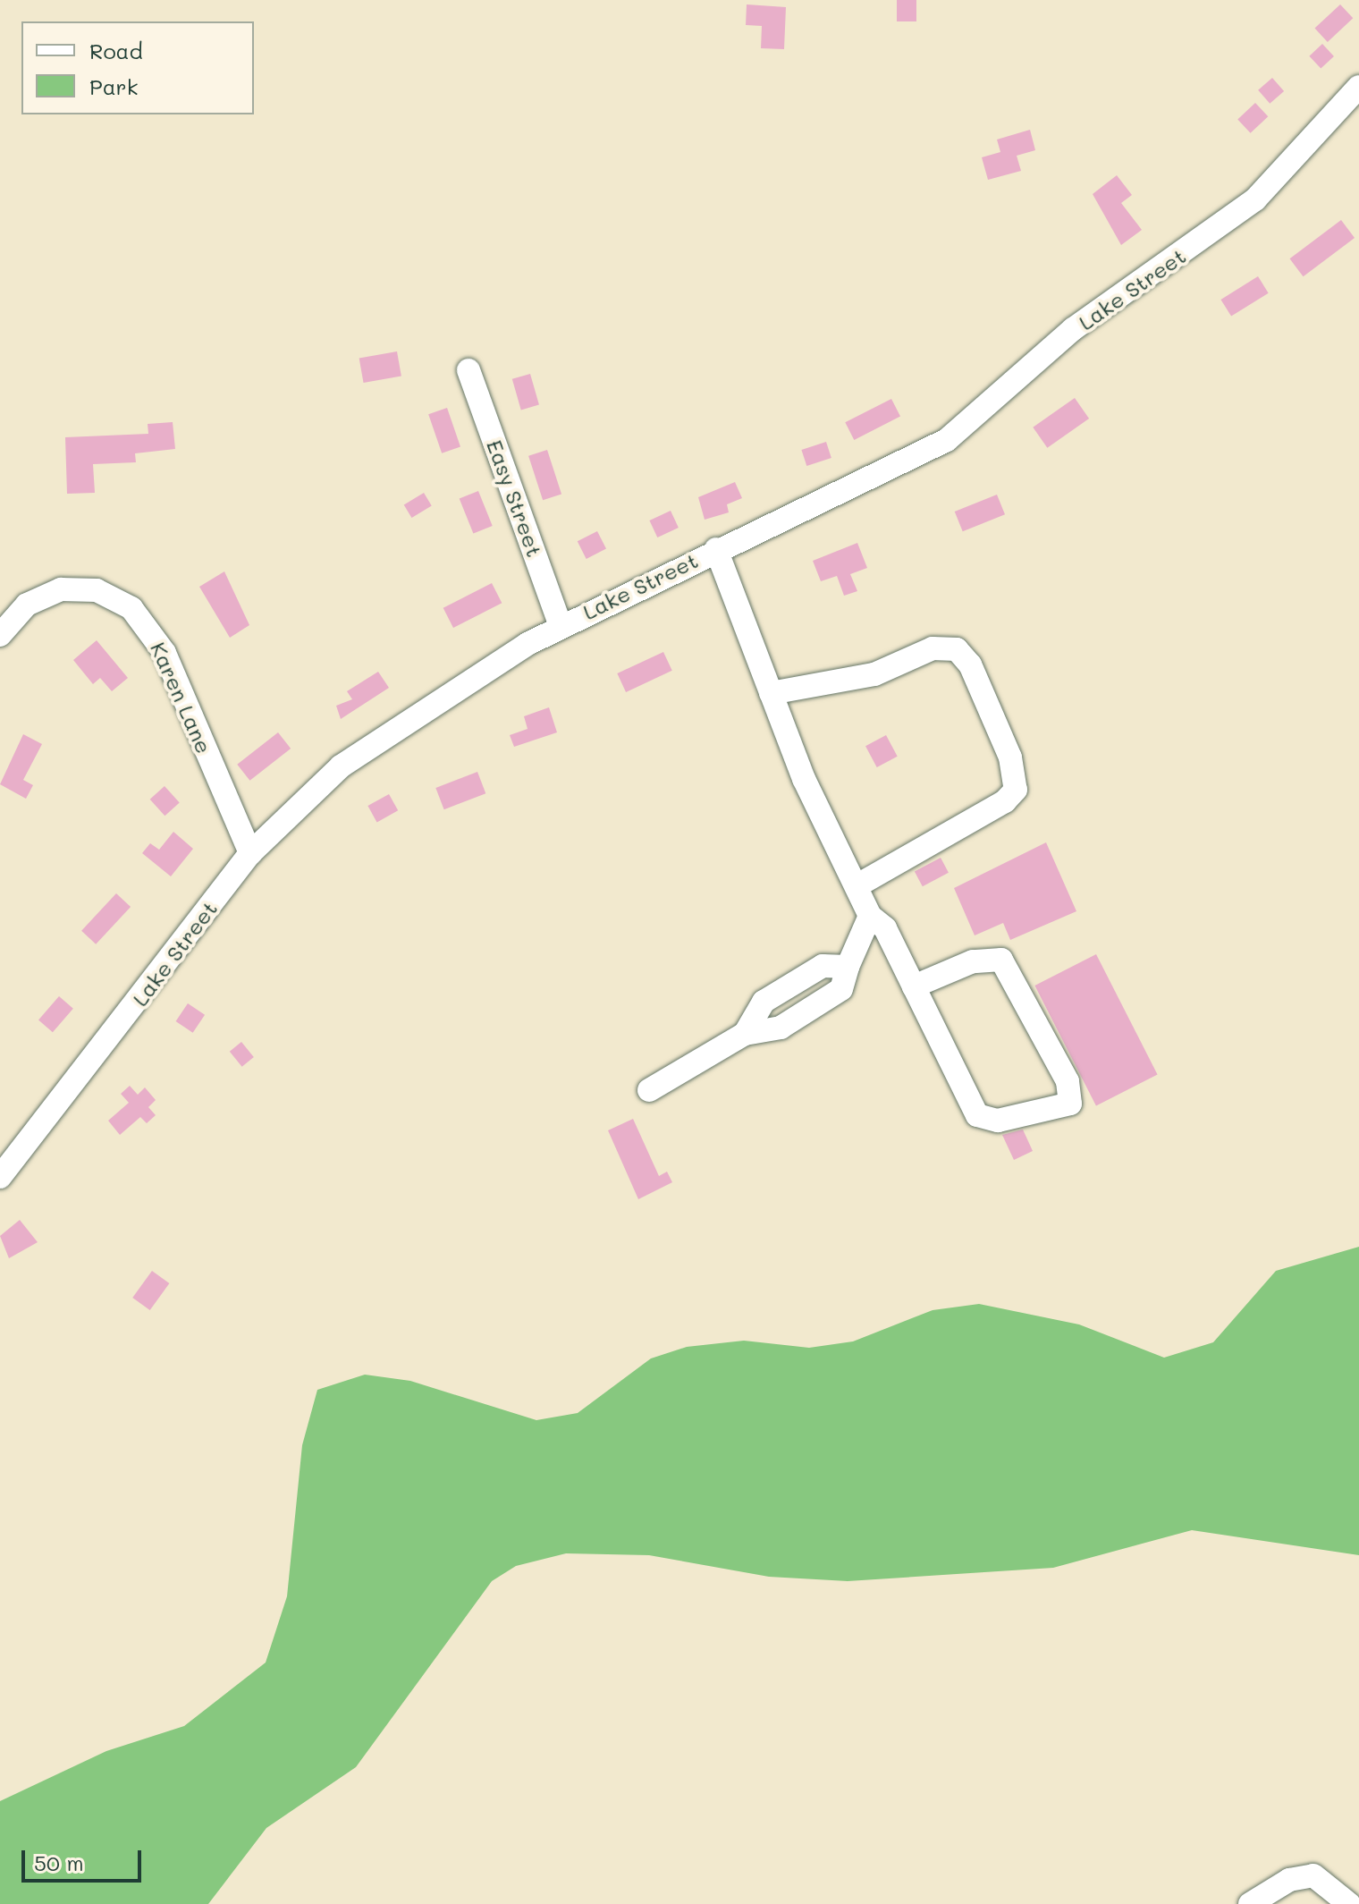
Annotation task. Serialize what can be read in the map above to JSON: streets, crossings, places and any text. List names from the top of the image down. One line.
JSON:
{"streets":{"street":["Lake Street","Easy Street","Karen Lane"]},"crossings":[["Lake Street","Easy Street"],["Lake Street","Karen Lane"]],"legend":["Road","Park"],"scale_bar":"50 m"}
